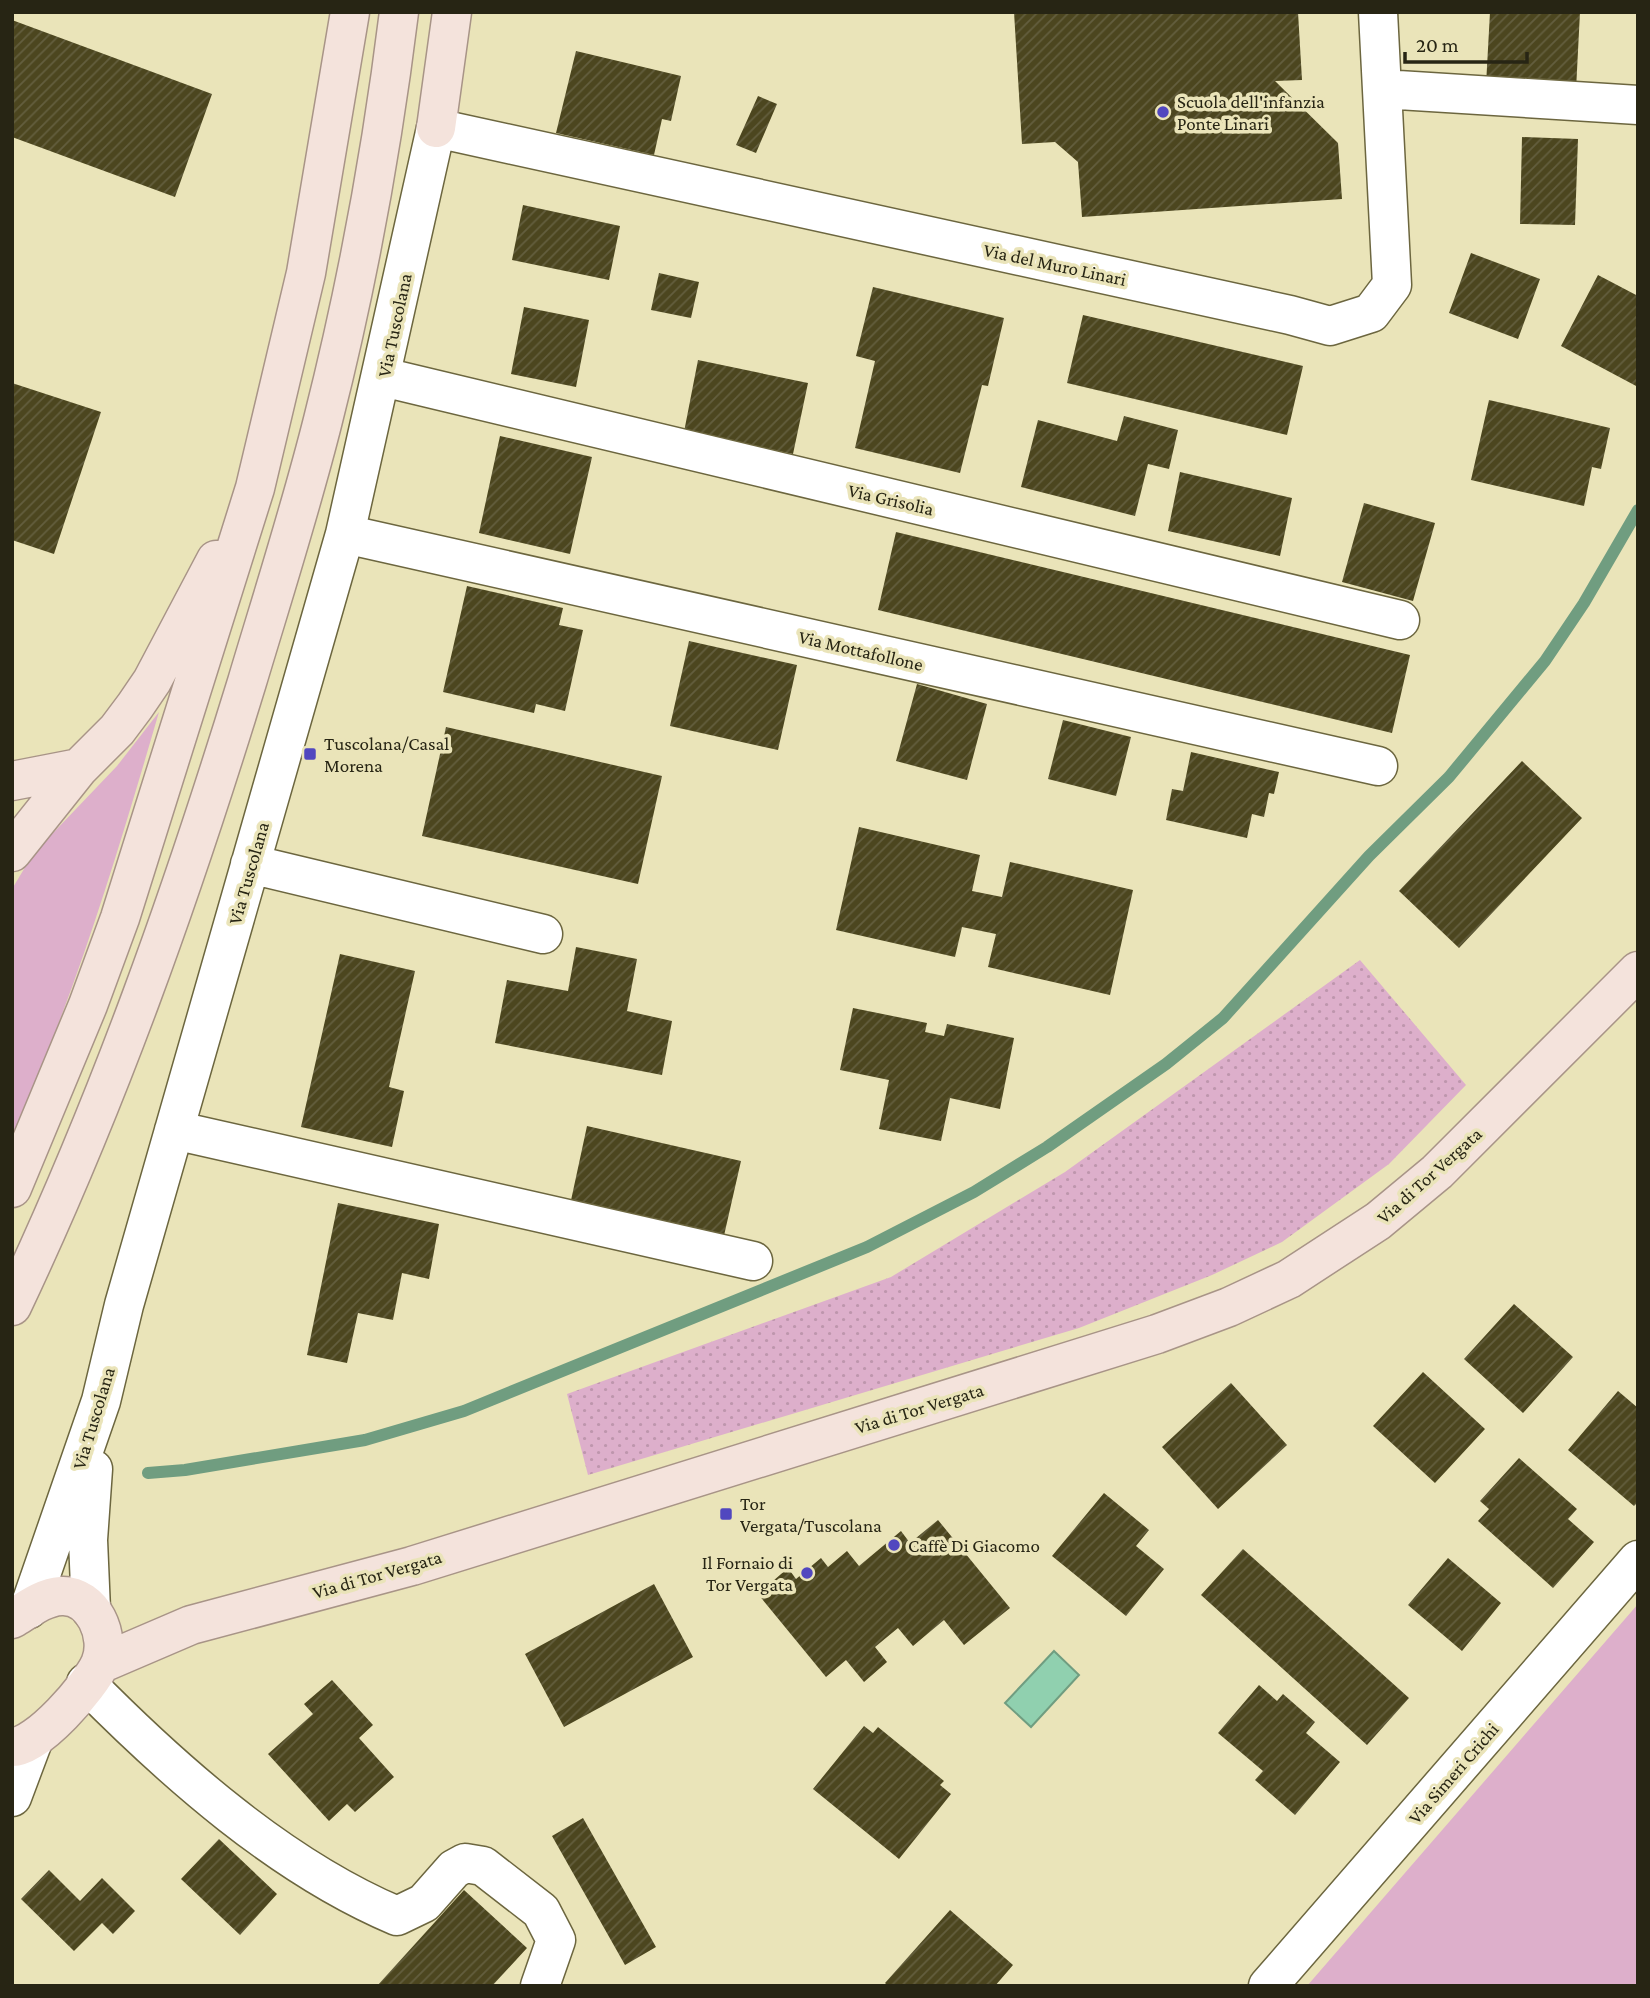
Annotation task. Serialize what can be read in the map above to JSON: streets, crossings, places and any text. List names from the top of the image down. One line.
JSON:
{"streets":{"main road":["Via di Tor Vergata"],"street":["Via del Muro Linari","Via Tuscolana","Via Grisolia","Via Mottafollone","Via Simeri Crichi"]},"crossings":[["Via del Muro Linari","Via Tuscolana"],["Via Tuscolana","Via Grisolia"],["Via Tuscolana","Via Mottafollone"]],"places":{"other":["Scuola dell'infanzia Ponte Linari","Caffè Di Giacomo","Il Fornaio di Tor Vergata"],"transit":["Tuscolana/Casal Morena","Tor Vergata/Tuscolana"]},"scale_bar":"20 m"}
